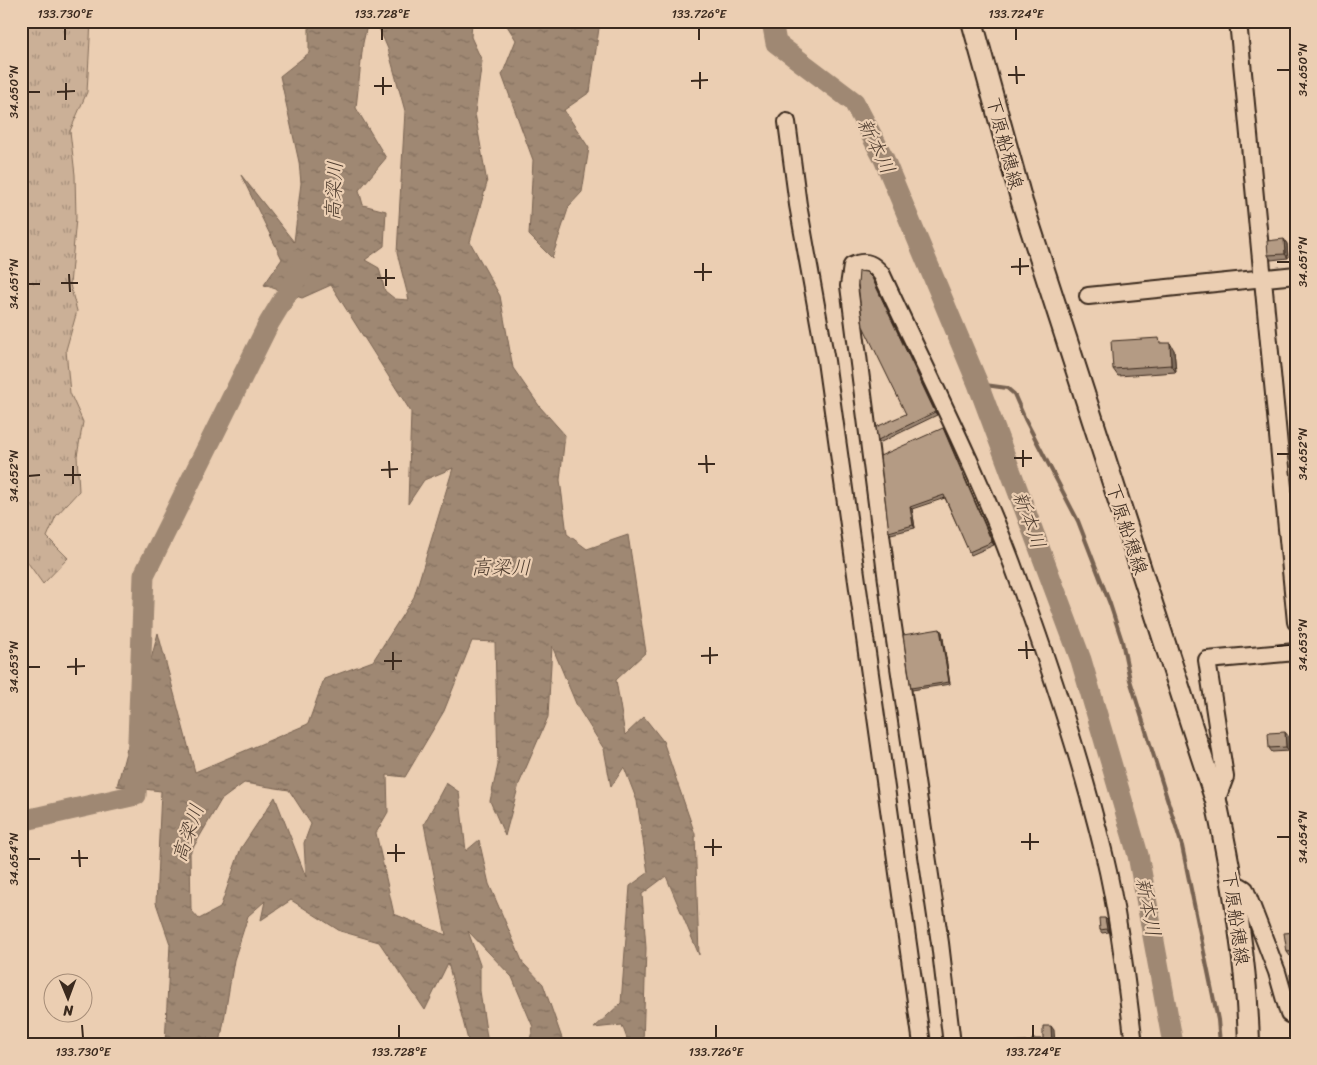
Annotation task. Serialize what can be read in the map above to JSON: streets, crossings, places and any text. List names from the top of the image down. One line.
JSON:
{"streets":{"main road":["下原船穂線"]},"water":["新本川","高梁川"],"north":"bottom","coordinates":["133.730°E","133.728°E","133.726°E","133.724°E","34.650°N","34.651°N","34.652°N","34.653°N","34.654°N"]}
